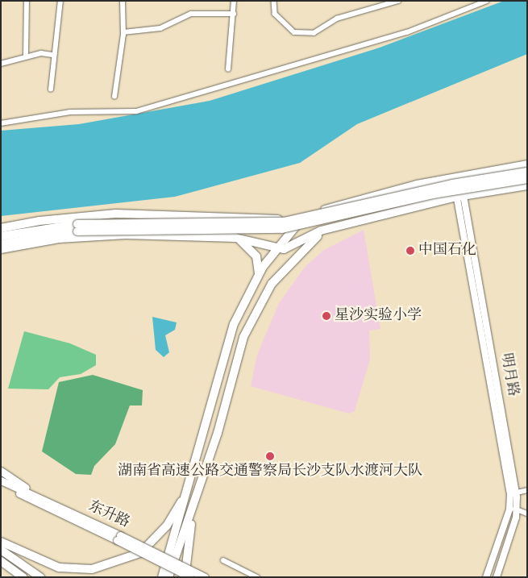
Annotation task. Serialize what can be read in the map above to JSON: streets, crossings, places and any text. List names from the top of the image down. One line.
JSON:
{"streets":{"main road":["东升路"],"street":["明月路"]},"places":["中国石化","星沙实验小学","湖南省高速公路交通警察局长沙支队水渡河大队"]}
